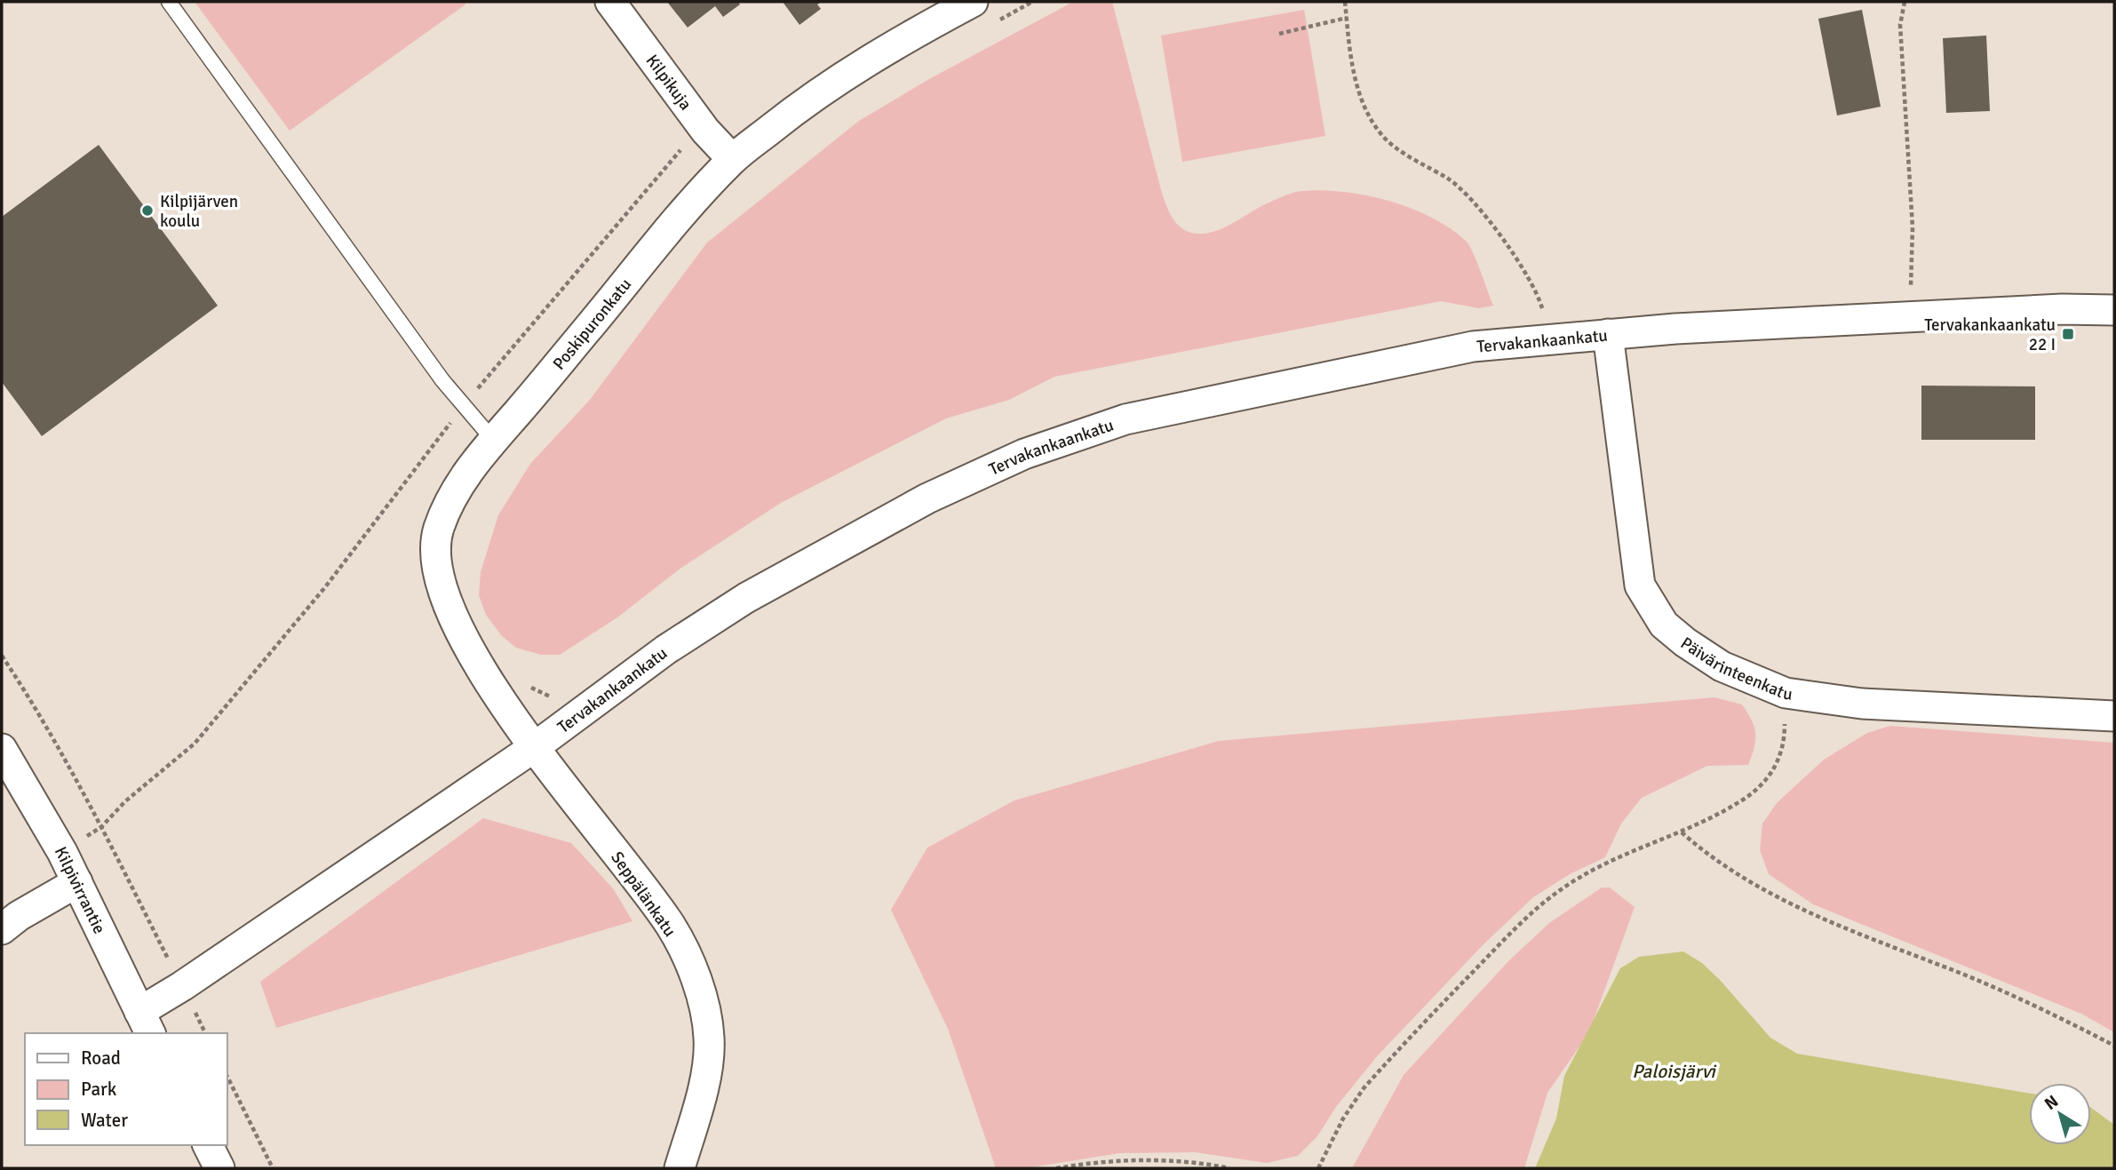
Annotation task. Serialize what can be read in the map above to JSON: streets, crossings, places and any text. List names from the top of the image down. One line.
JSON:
{"streets":{"street":["Kilpikuja","Poskipuronkatu","Tervakankaankatu","Päivärinteenkatu","Kilpivirrantie","Seppälänkatu"]},"crossings":[["Kilpikuja","Poskipuronkatu"],["Poskipuronkatu","Tervakankaankatu"],["Poskipuronkatu","Seppälänkatu"],["Tervakankaankatu","Päivärinteenkatu"],["Tervakankaankatu","Kilpivirrantie"],["Tervakankaankatu","Seppälänkatu"]],"water":["Paloisjärvi"],"places":{"other":["Kilpijärven koulu"],"transit":["Tervakankaankatu 22 I"]},"legend":["Road","Park","Water"],"north":"top left"}
